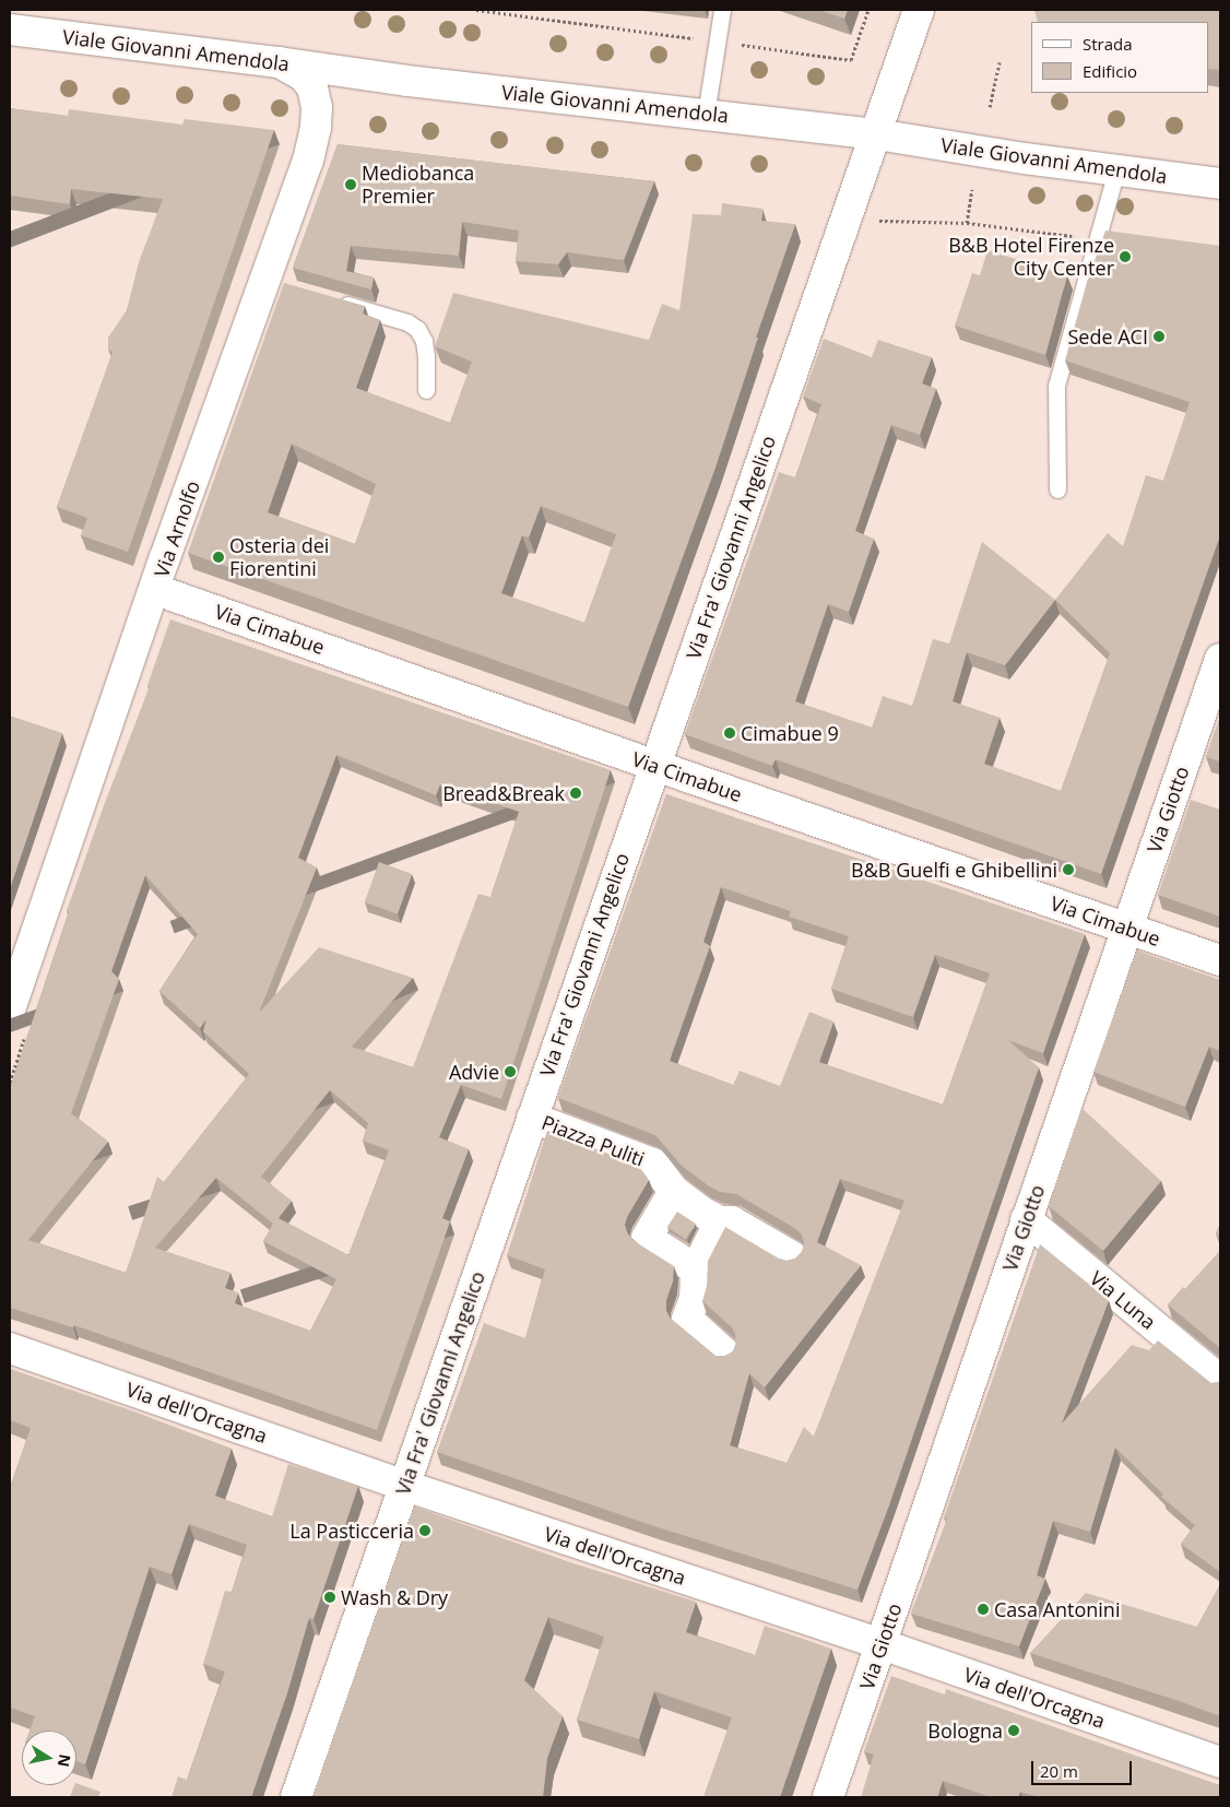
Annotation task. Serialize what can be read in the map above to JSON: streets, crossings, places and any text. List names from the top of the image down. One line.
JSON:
{"streets":{"street":["Viale Giovanni Amendola","Via Arnolfo","Via Fra' Giovanni Angelico","Via Cimabue","Via Giotto","Piazza Puliti","Via Luna","Via dell'Orcagna"]},"crossings":[["Viale Giovanni Amendola","Via Arnolfo"],["Viale Giovanni Amendola","Via Fra' Giovanni Angelico"],["Via Arnolfo","Via Cimabue"],["Via Fra' Giovanni Angelico","Via Cimabue"],["Via Fra' Giovanni Angelico","Piazza Puliti"],["Via Fra' Giovanni Angelico","Via dell'Orcagna"],["Via Cimabue","Via Giotto"],["Via Giotto","Via Luna"],["Via Giotto","Via dell'Orcagna"]],"places":["Mediobanca Premier","B&B Hotel Firenze City Center","Sede ACI","Osteria dei Fiorentini","Cimabue 9","Bread&Break","B&B Guelfi e Ghibellini","Advie","La Pasticceria","Wash & Dry","Casa Antonini","Bologna"],"legend":["Strada","Edificio"],"scale_bar":"20 m","north":"right"}
